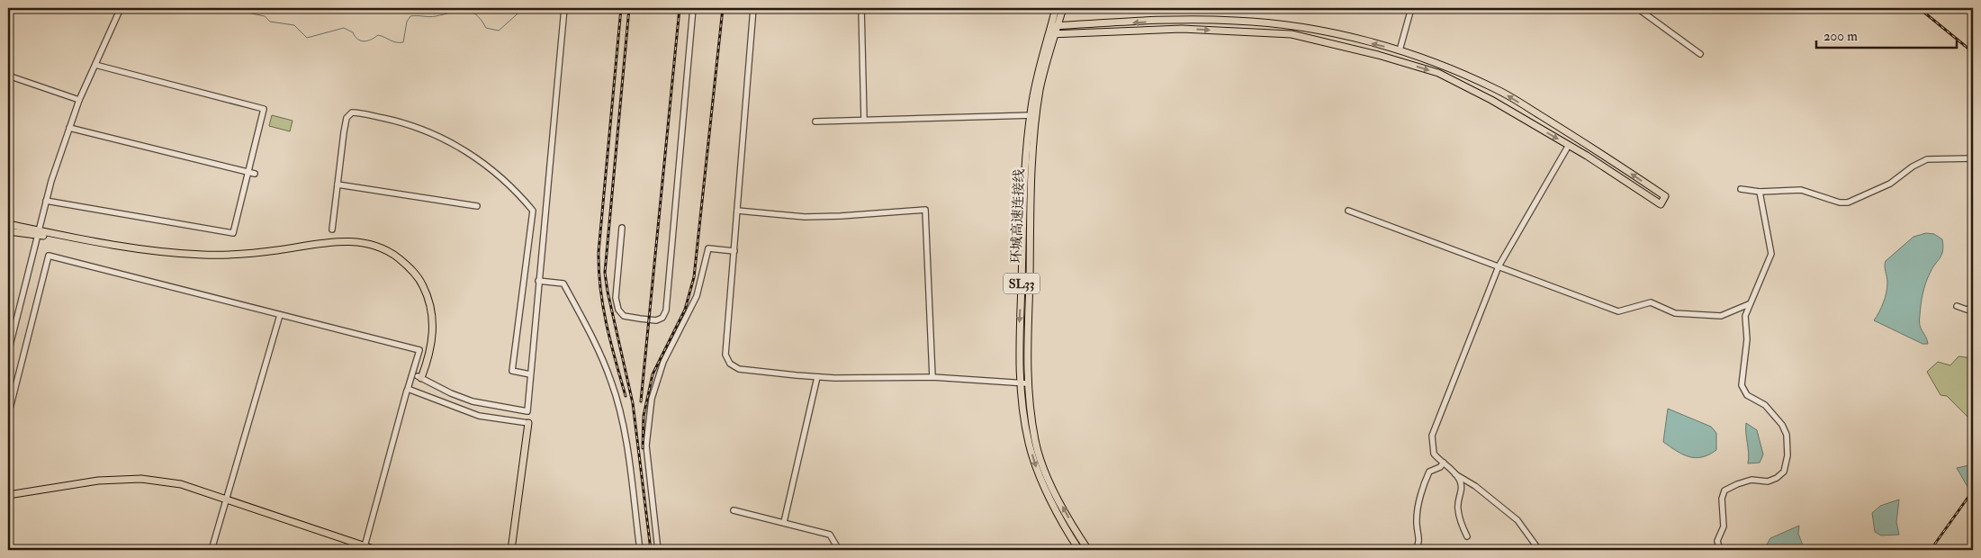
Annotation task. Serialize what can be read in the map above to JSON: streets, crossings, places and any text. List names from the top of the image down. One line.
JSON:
{"streets":{"main road":["环城高速连接线","SL33"]},"scale_bar":"200 m"}
